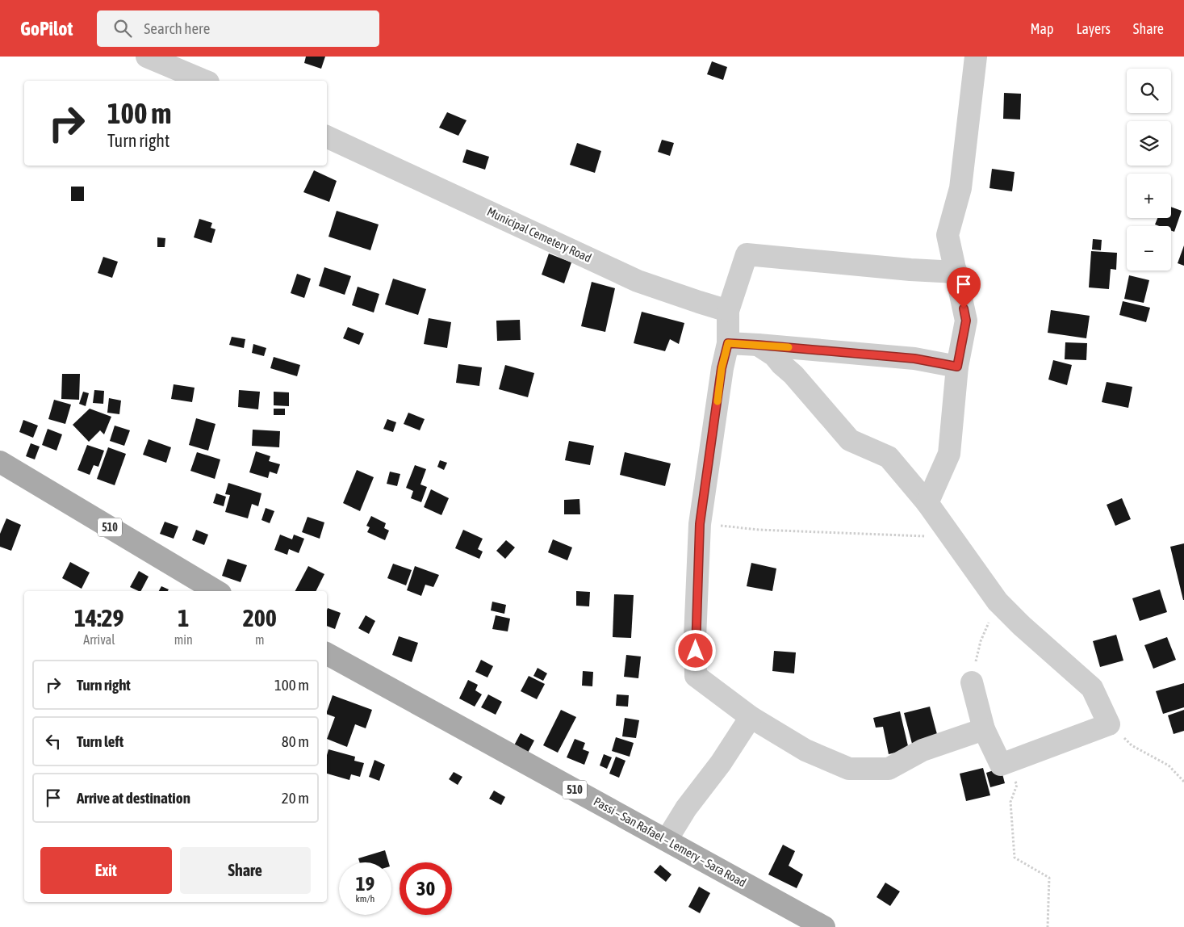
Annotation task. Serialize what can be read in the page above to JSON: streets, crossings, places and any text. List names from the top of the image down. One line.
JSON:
{"streets":{"main road":["510","Passi – San Rafael – Lemery – Sara Road"],"street":["Municipal Cemetery Road"]},"page":{"header":"GoPilot","search":"Search here","nav":["Map","Layers","Share"],"map_buttons":["+","−"],"turn":["100 m","Turn right"],"eta":["14:29","Arrival","1","min","200","m"],"list":[{"name":"Turn right","value":"100 m"},{"name":"Turn left","value":"80 m"},{"name":"Arrive at destination","value":"20 m"}],"buttons":["Exit","Share"],"speed":"19 km/h","limit":"30"}}
